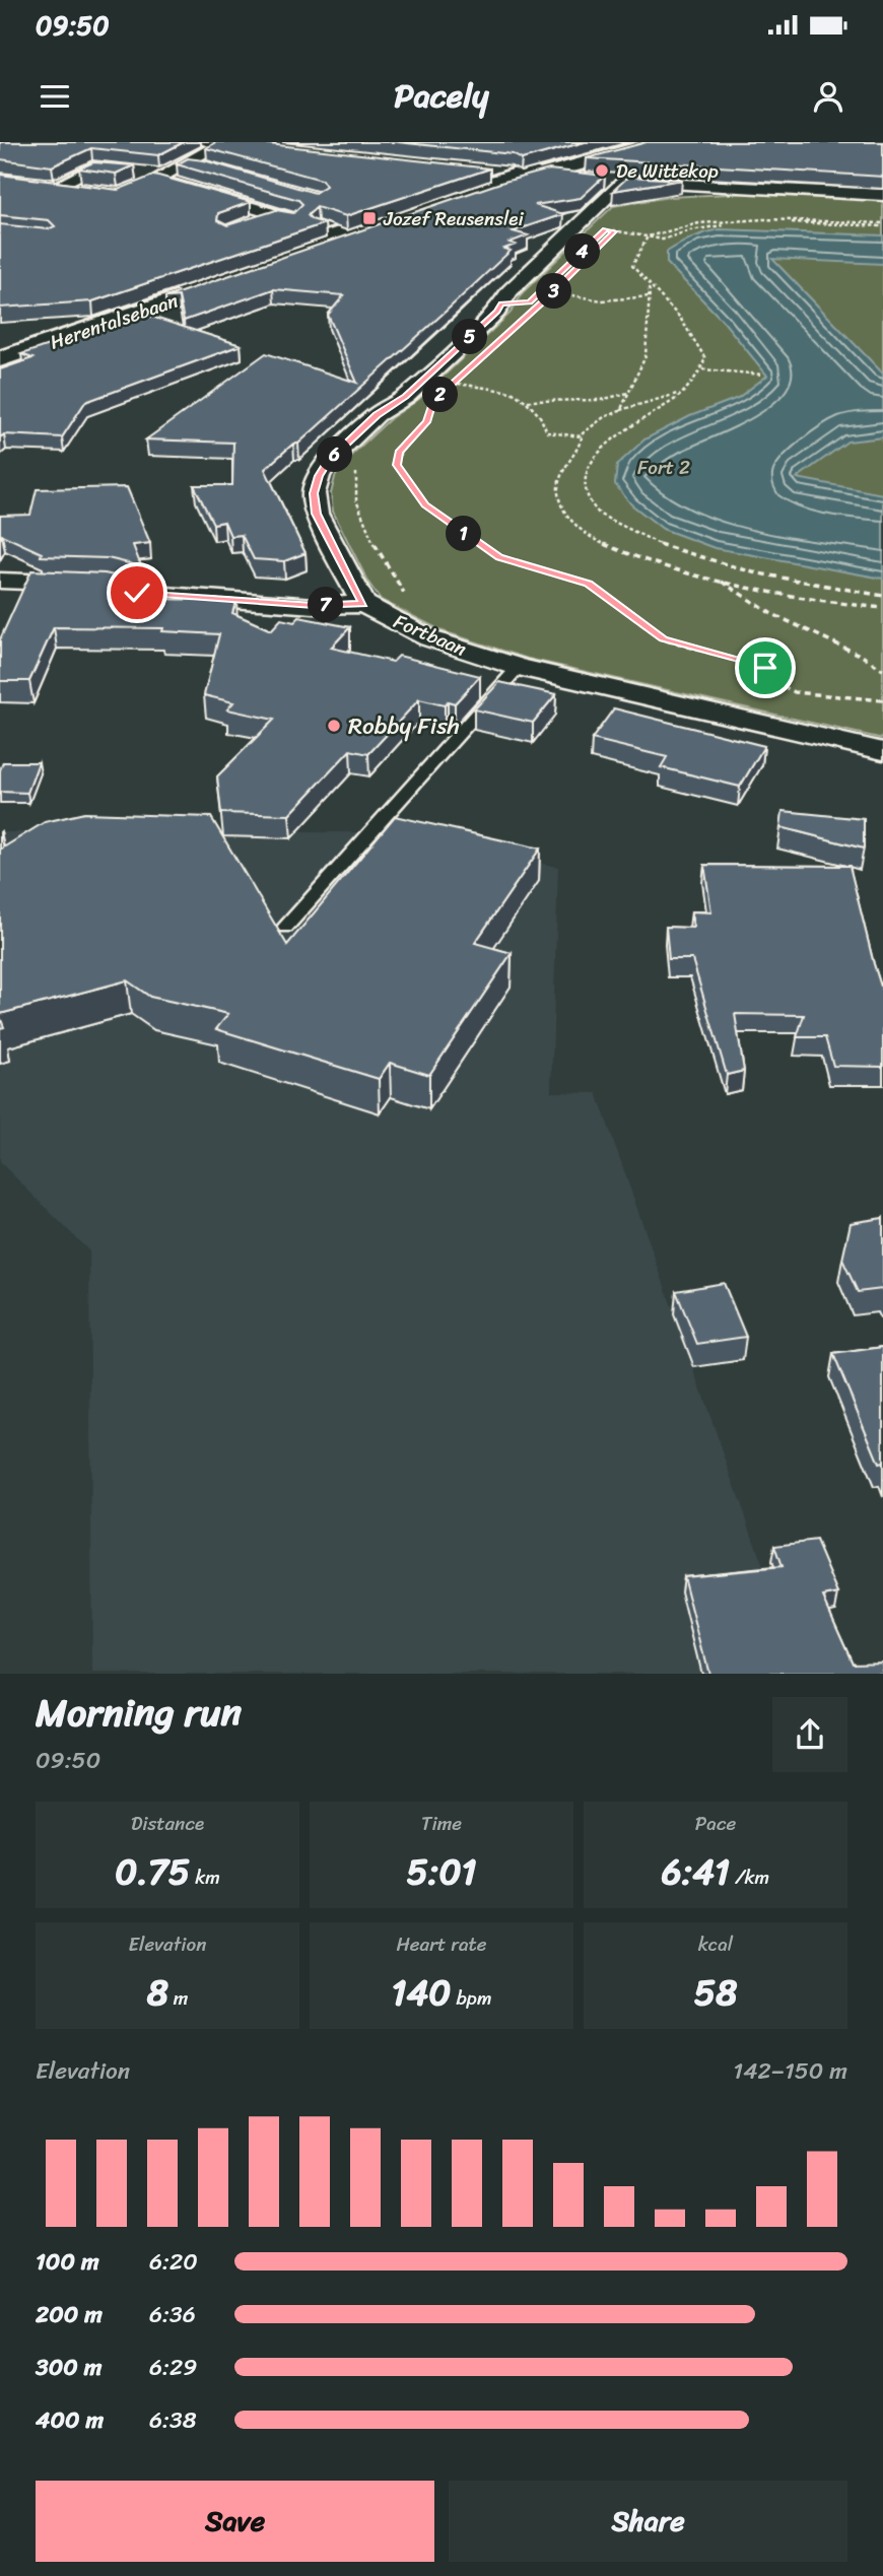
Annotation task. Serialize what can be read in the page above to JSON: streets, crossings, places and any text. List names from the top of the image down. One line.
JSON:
{"streets":{"main road":["Herentalsebaan"],"street":["Fortbaan"]},"parks":["Fort 2"],"places":{"other":["De Wittekop","Robby Fish"],"transit":["Jozef Reusenslei"]},"page":{"status":"09:50","header":"Pacely","pins":["4","3","5","2","6","1","7"],"heading":["Morning run","09:50"],"stats":[["Distance","0.75 km"],["Time","5:01"],["Pace","6:41 /km"],["Elevation","8 m"],["Heart rate","140 bpm"],["kcal","58"]],"chart":["Elevation","142–150 m"],"list":[{"name":"100 m","note":"6:20"},{"name":"200 m","note":"6:36"},{"name":"300 m","note":"6:29"},{"name":"400 m","note":"6:38"}],"buttons":["Save","Share"]}}
